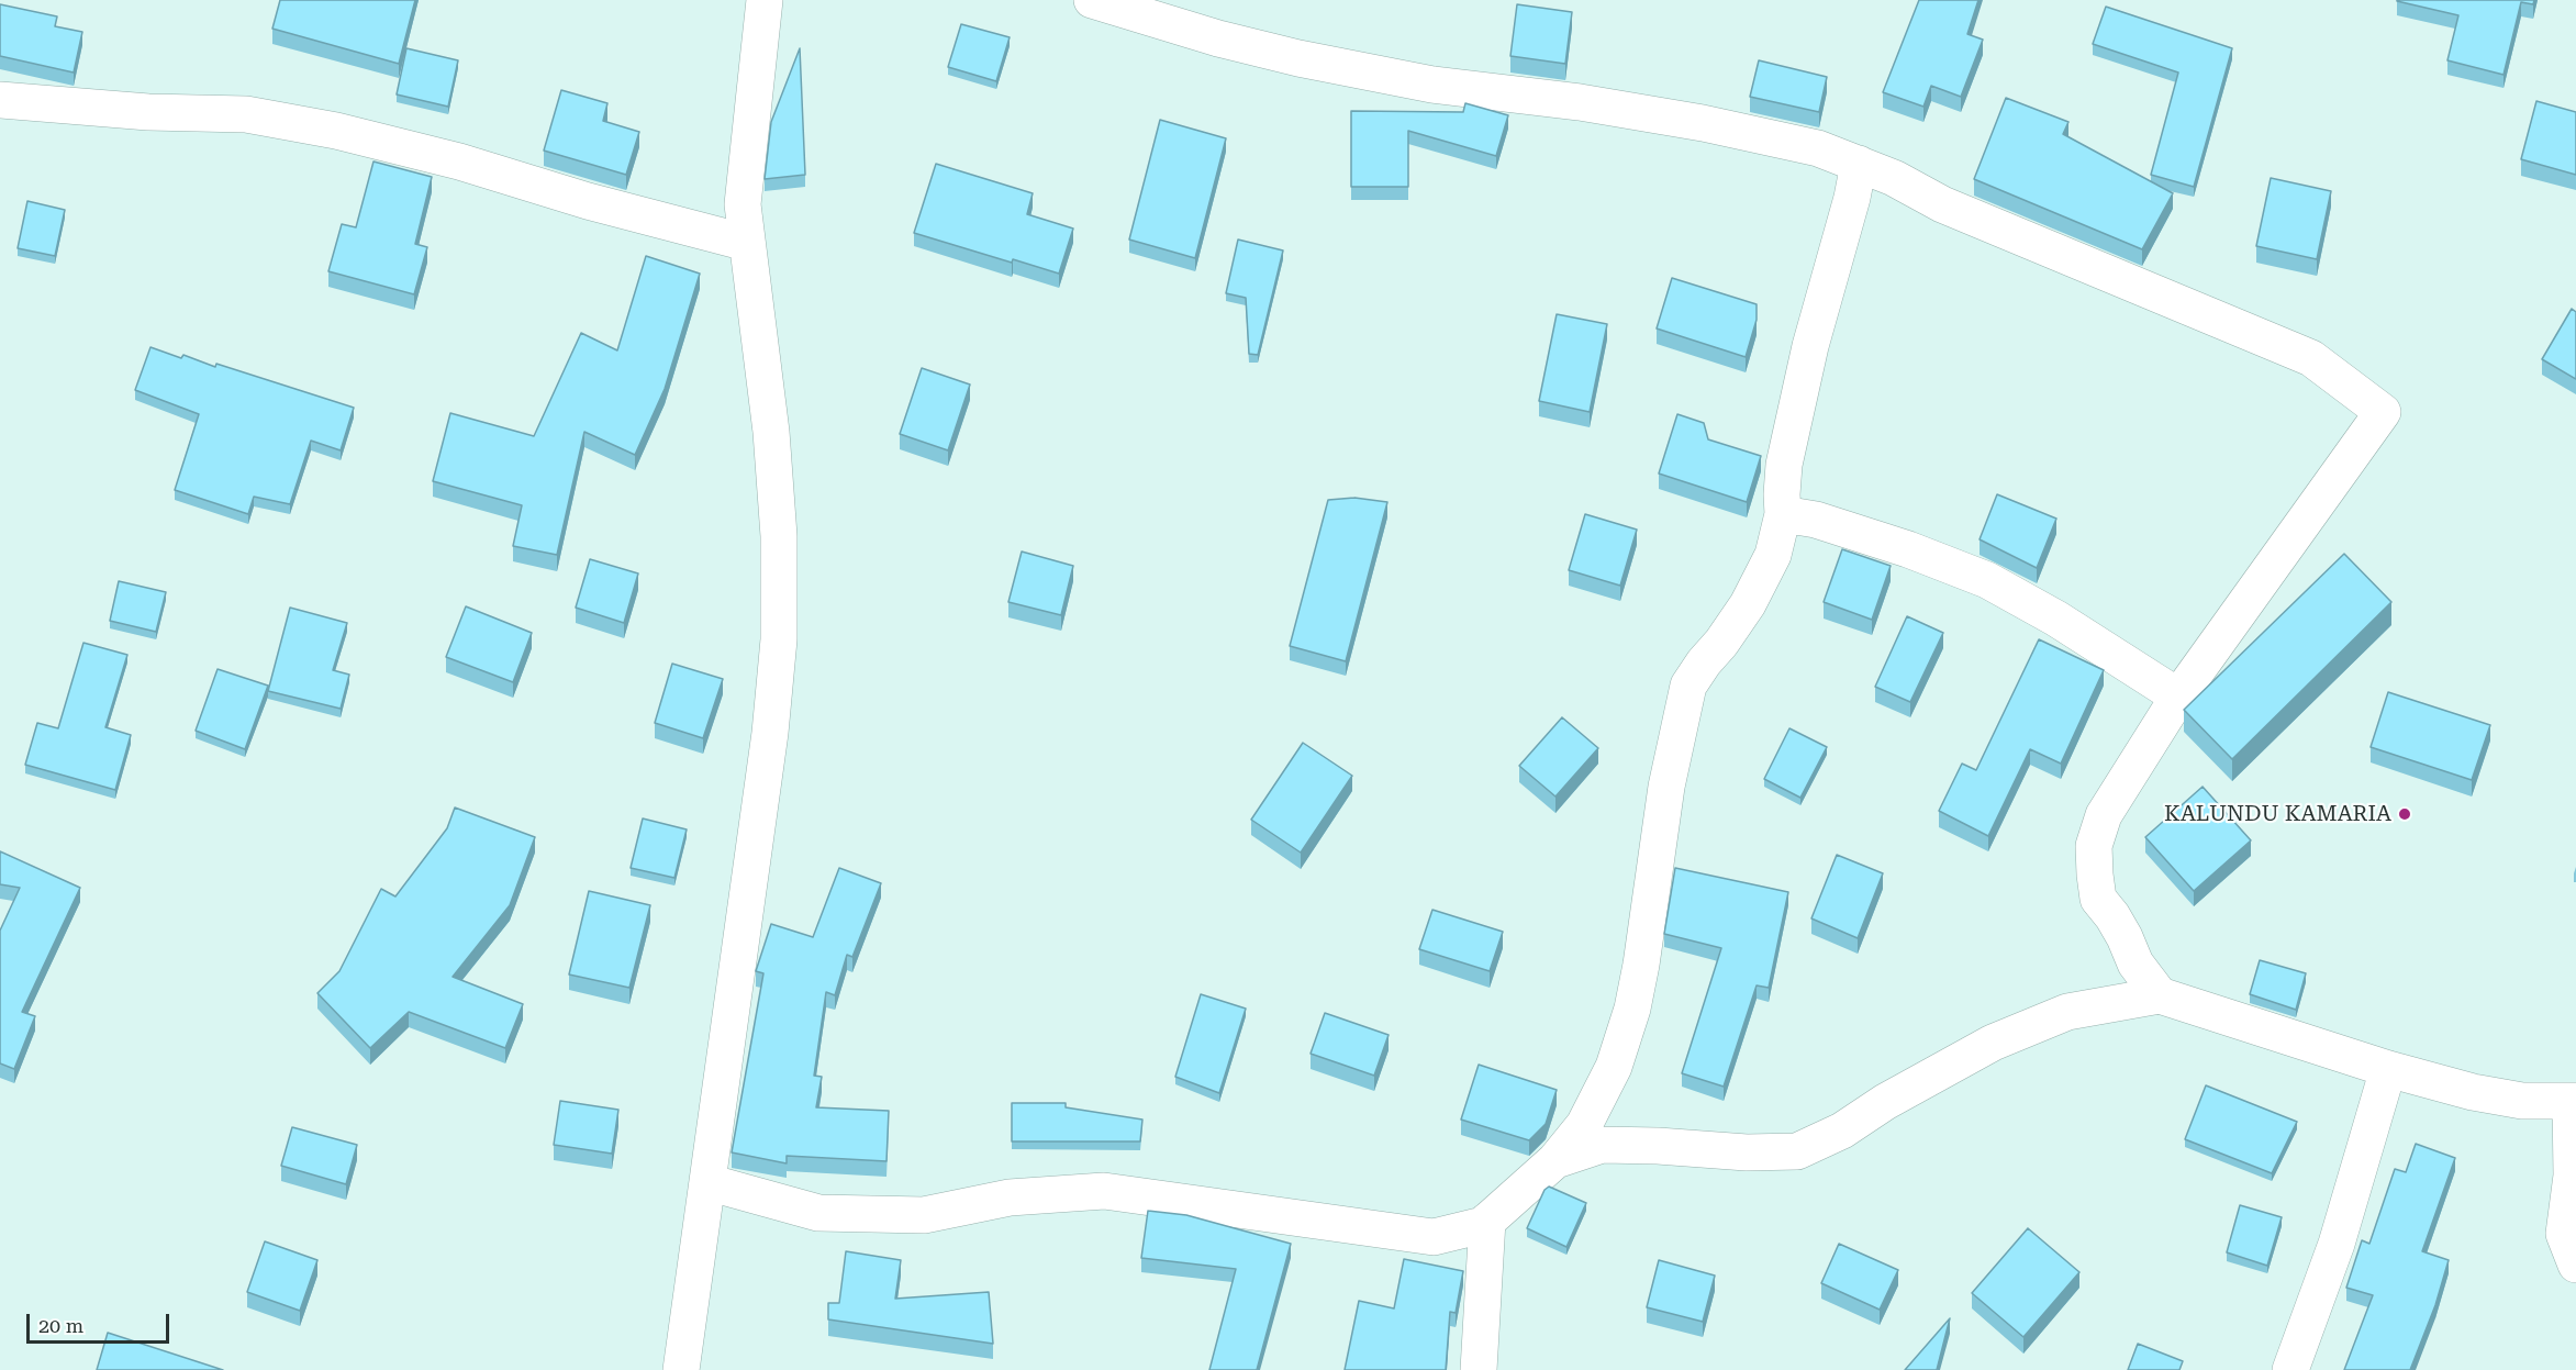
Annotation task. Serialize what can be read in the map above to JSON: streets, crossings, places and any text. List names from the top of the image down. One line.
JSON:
{"places":["KALUNDU KAMARIA"],"scale_bar":"20 m"}
